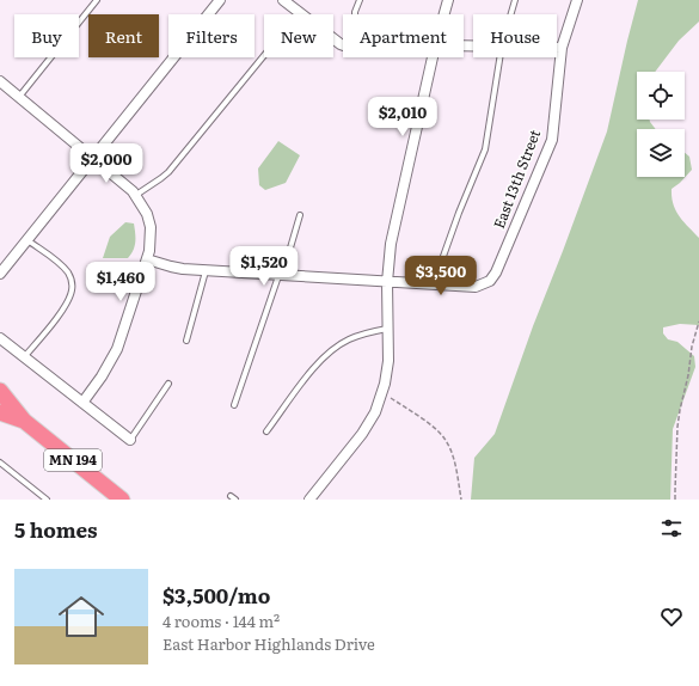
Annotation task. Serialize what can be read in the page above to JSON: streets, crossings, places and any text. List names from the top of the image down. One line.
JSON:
{"streets":{"highway":["MN 194"],"street":["East 13th Street"]},"page":{"chip":["Buy","Rent","Filters","New","Apartment","House"],"price":["$2,010","$2,000","$1,520","$3,500","$1,460"],"heading":"5 homes","list":[{"name":"$3,500/mo","note":"4 rooms · 144 m² · East Harbor Highlands Drive"}]}}
